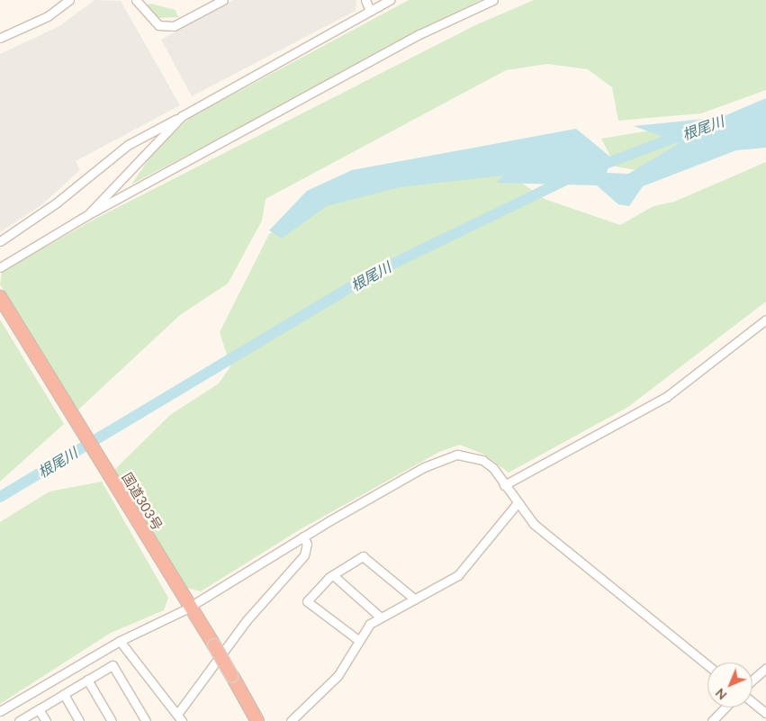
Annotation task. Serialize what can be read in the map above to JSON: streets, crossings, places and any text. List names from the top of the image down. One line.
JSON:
{"streets":{"highway":["国道303号"]},"water":["根尾川"],"north":"bottom left"}
